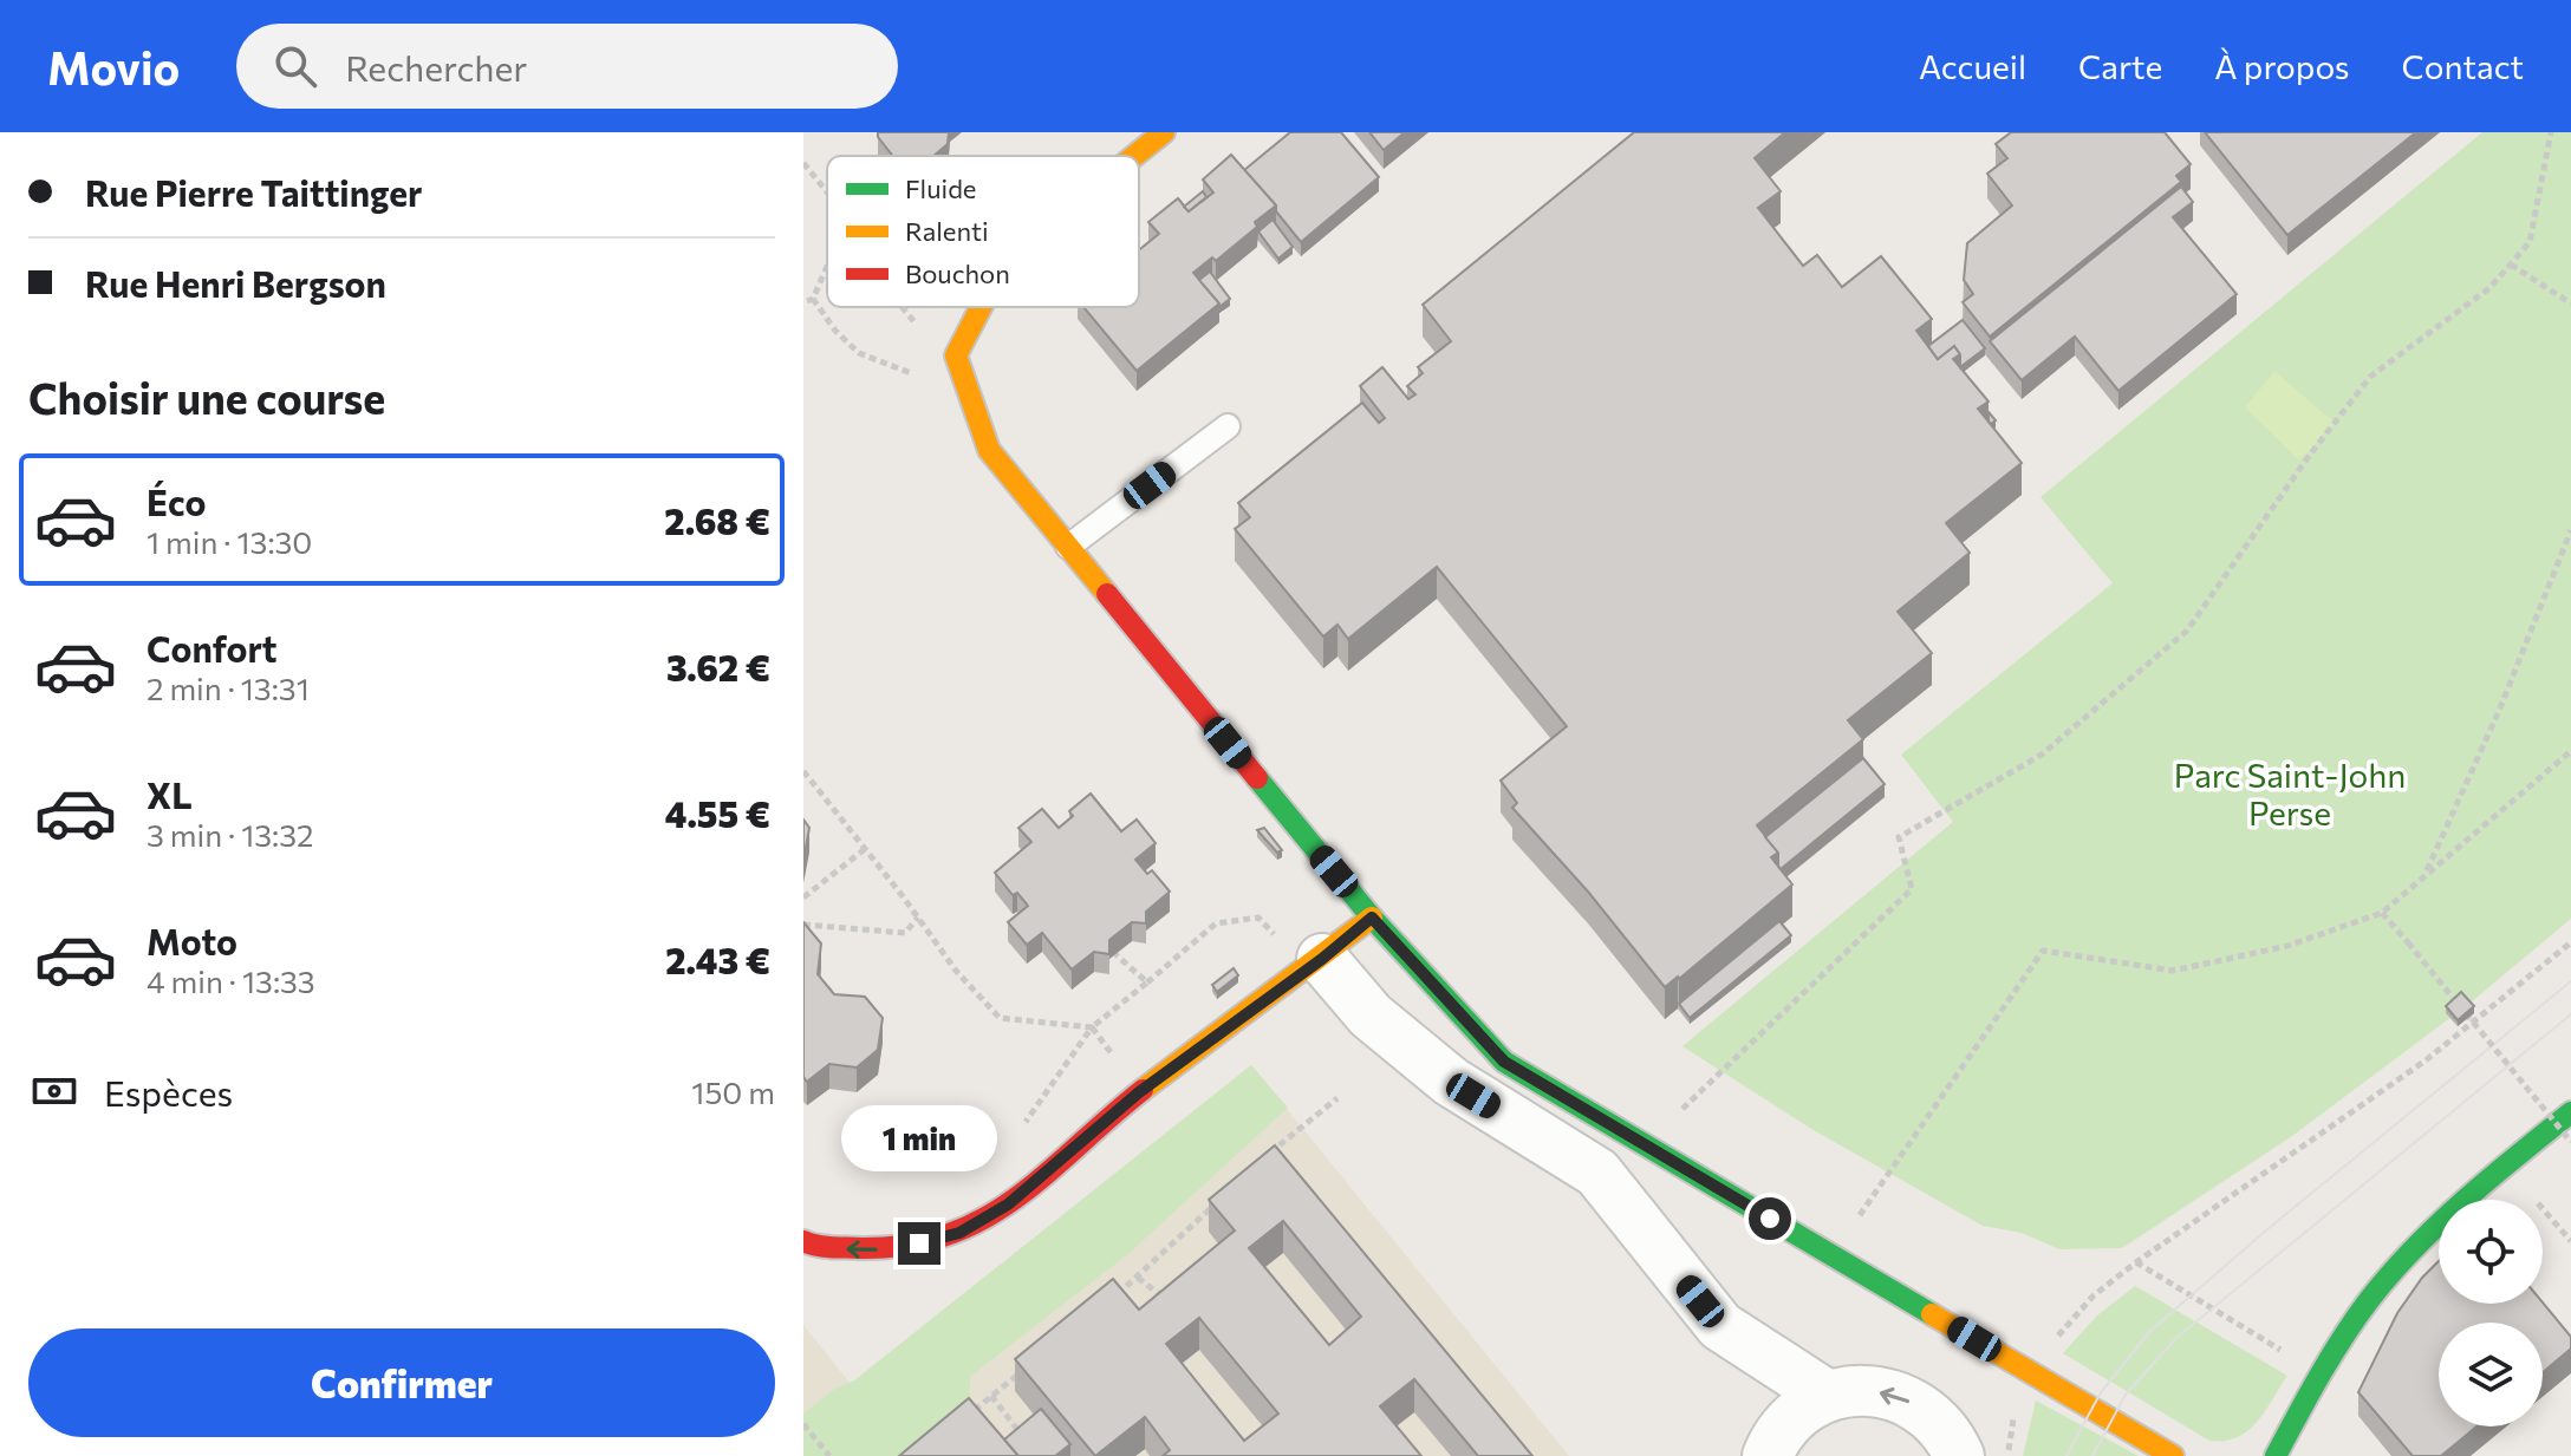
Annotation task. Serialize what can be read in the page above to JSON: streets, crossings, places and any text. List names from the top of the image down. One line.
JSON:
{"parks":["Parc Saint-John Perse"],"legend":["Fluide","Ralenti","Bouchon"],"page":{"header":"Movio","search":"Rechercher","nav":["Accueil","Carte","À propos","Contact"],"banner":["Rue Pierre Taittinger","Rue Henri Bergson"],"heading":"Choisir une course","list":[{"name":"Éco","note":"1 min · 13:30","value":"2.68 €"},{"name":"Confort","note":"2 min · 13:31","value":"3.62 €"},{"name":"XL","note":"3 min · 13:32","value":"4.55 €"},{"name":"Moto","note":"4 min · 13:33","value":"2.43 €"}],"pay":["Espèces","150 m"],"bubble":"1 min","buttons":"Confirmer"}}
